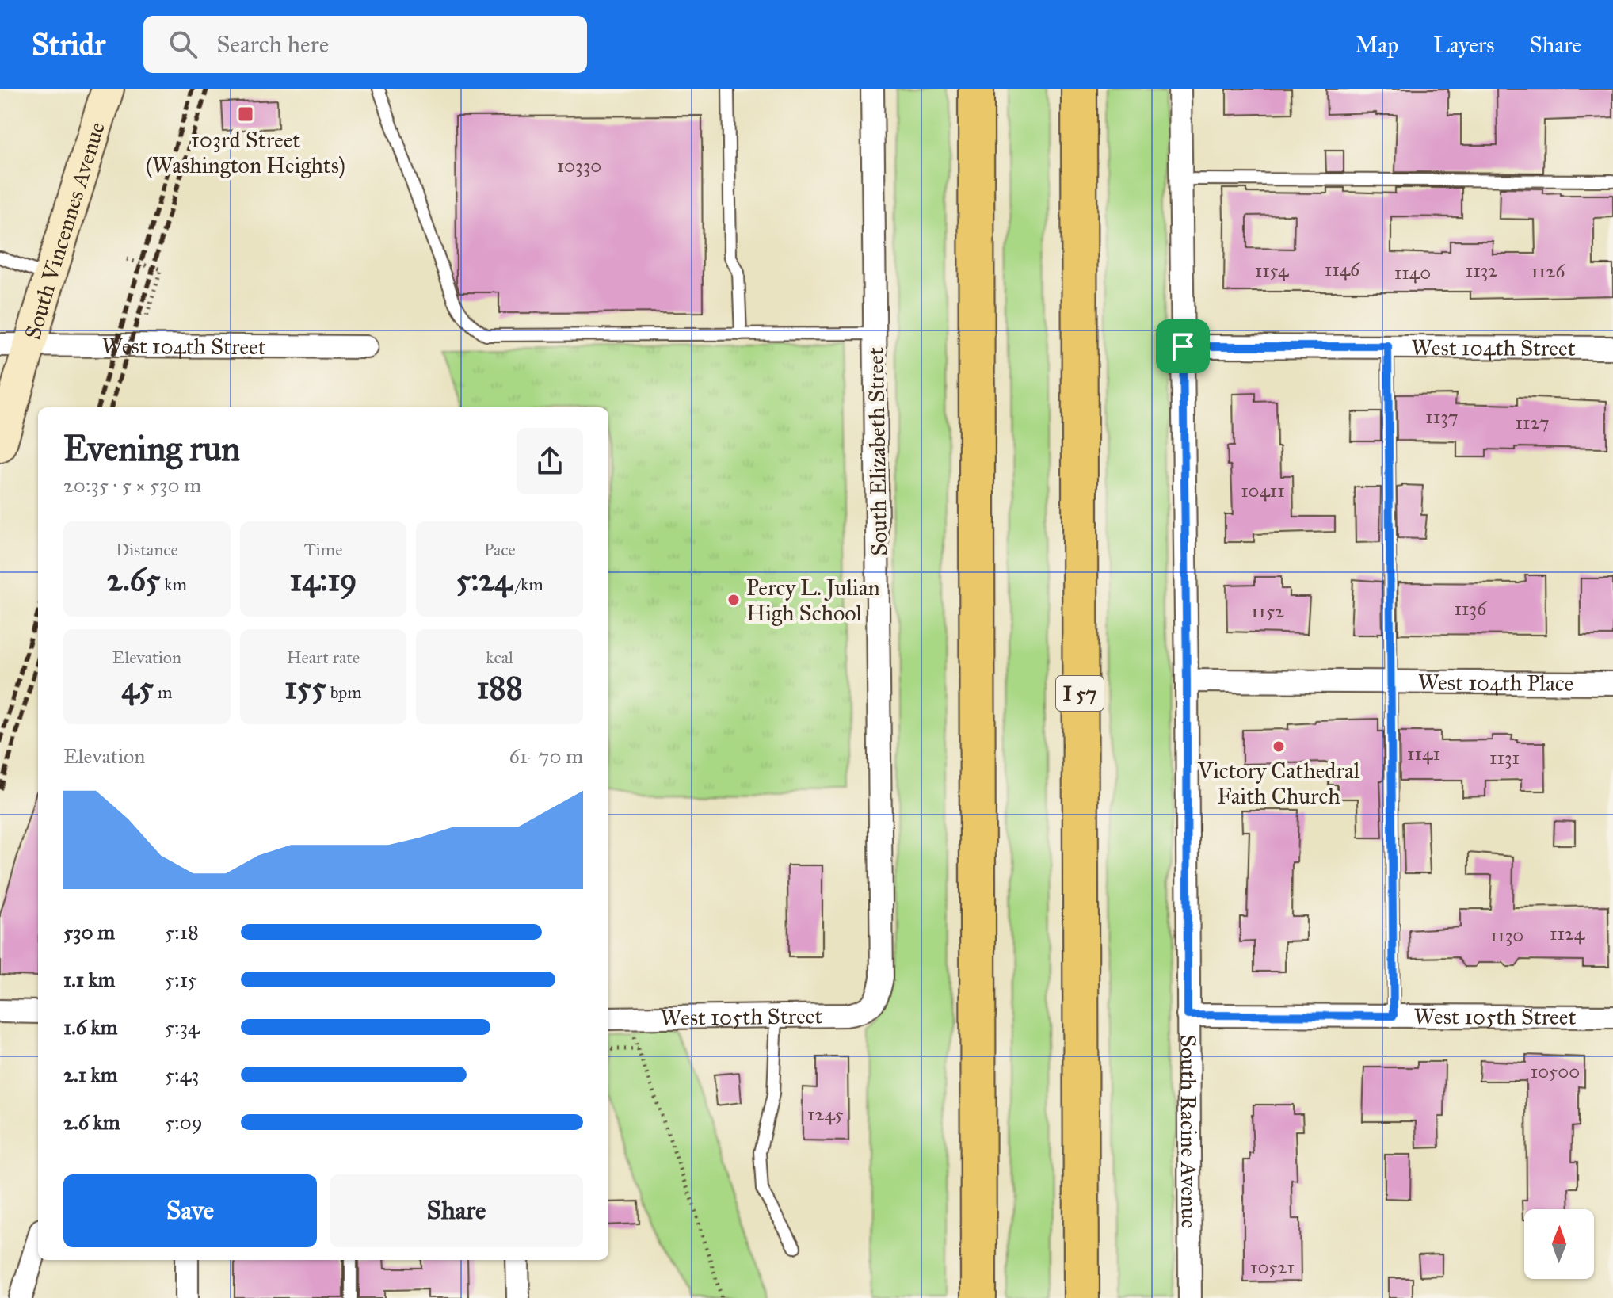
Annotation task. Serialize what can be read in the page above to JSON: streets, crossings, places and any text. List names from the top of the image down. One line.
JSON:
{"streets":{"highway":["I 57"],"main road":["South Vincennes Avenue"],"street":["West 104th Street","South Elizabeth Street","West 104th Place","West 105th Street","South Racine Avenue"]},"crossings":[["South Vincennes Avenue","West 104th Street"],["West 104th Street","South Racine Avenue"],["South Elizabeth Street","West 105th Street"],["West 104th Place","South Racine Avenue"],["West 105th Street","South Racine Avenue"]],"places":{"transit":["103rd Street (Washington Heights)"],"other":["Percy L. Julian High School","Victory Cathedral Faith Church"]},"house_numbers":["10330","1146","1154","1132","1126","1140","1137","1127","10411","1136","1152","1141","1131","1124","1130","10500","1245","10521"],"north":"top","page":{"header":"Stridr","search":"Search here","nav":["Map","Layers","Share"],"heading":["Evening run","20:35 · 5 × 530 m"],"stats":[["Distance","2.65 km"],["Time","14:19"],["Pace","5:24 /km"],["Elevation","45 m"],["Heart rate","155 bpm"],["kcal","188"]],"chart":["Elevation","61–70 m"],"list":[{"name":"530 m","note":"5:18"},{"name":"1.1 km","note":"5:15"},{"name":"1.6 km","note":"5:34"},{"name":"2.1 km","note":"5:43"},{"name":"2.6 km","note":"5:09"}],"buttons":["Save","Share"]}}
